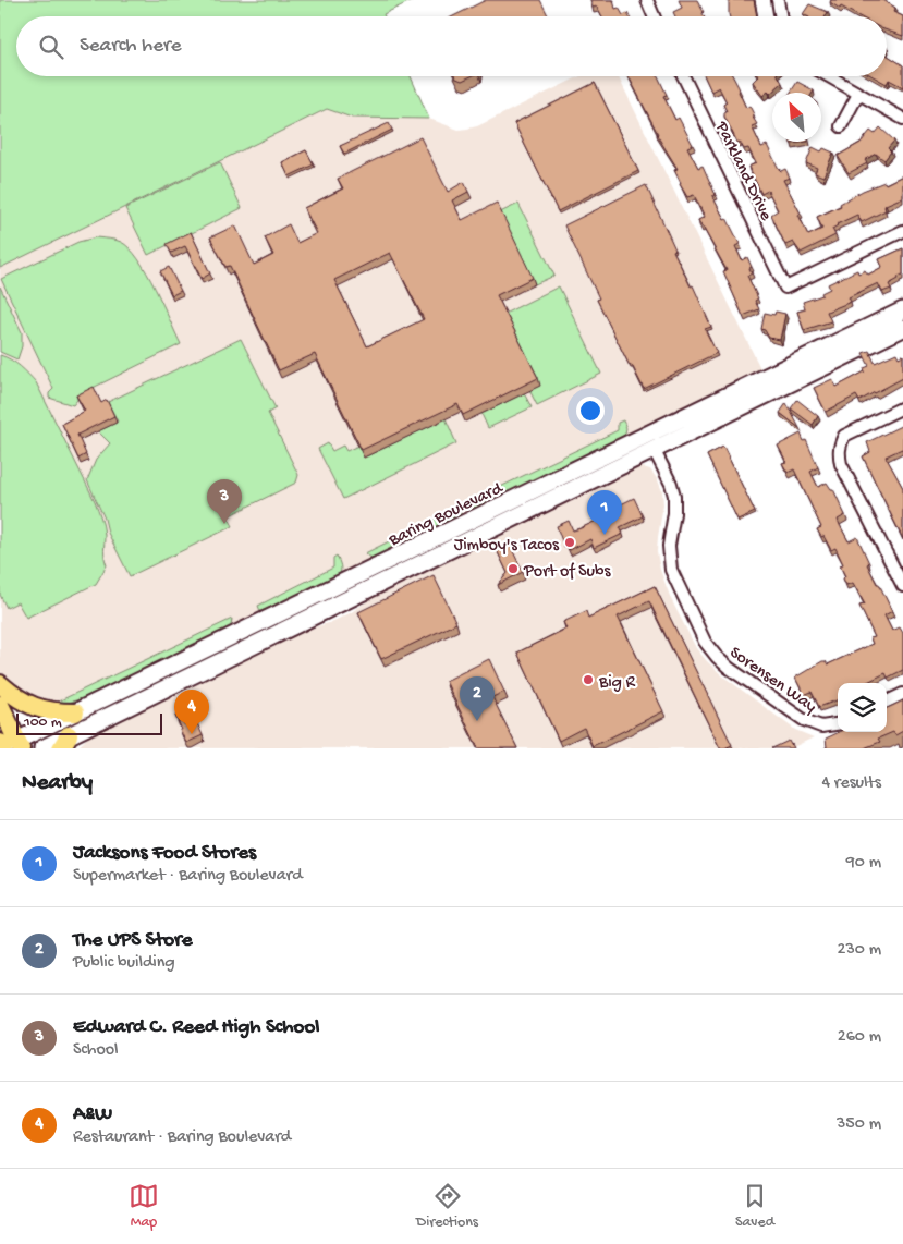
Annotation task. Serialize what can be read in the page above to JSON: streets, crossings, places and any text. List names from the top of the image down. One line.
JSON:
{"streets":{"main road":["Baring Boulevard"],"street":["Parkland Drive","Sorensen Way"]},"crossings":[["Baring Boulevard","Sorensen Way"]],"places":["Jimboy's Tacos","Port of Subs","Big R"],"scale_bar":"100 m","north":"top left","page":{"search":"Search here","pins":["3","1","2","4"],"scale":"100 m","heading":["Nearby","4 results"],"list":[{"mark":"1","name":"Jacksons Food Stores","note":"Supermarket · Baring Boulevard","value":"90 m"},{"mark":"2","name":"The UPS Store","note":"Public building","value":"230 m"},{"mark":"3","name":"Edward C. Reed High School","note":"School","value":"260 m"},{"mark":"4","name":"A&W","note":"Restaurant · Baring Boulevard","value":"350 m"}],"nav":["Map","Directions","Saved"]}}
